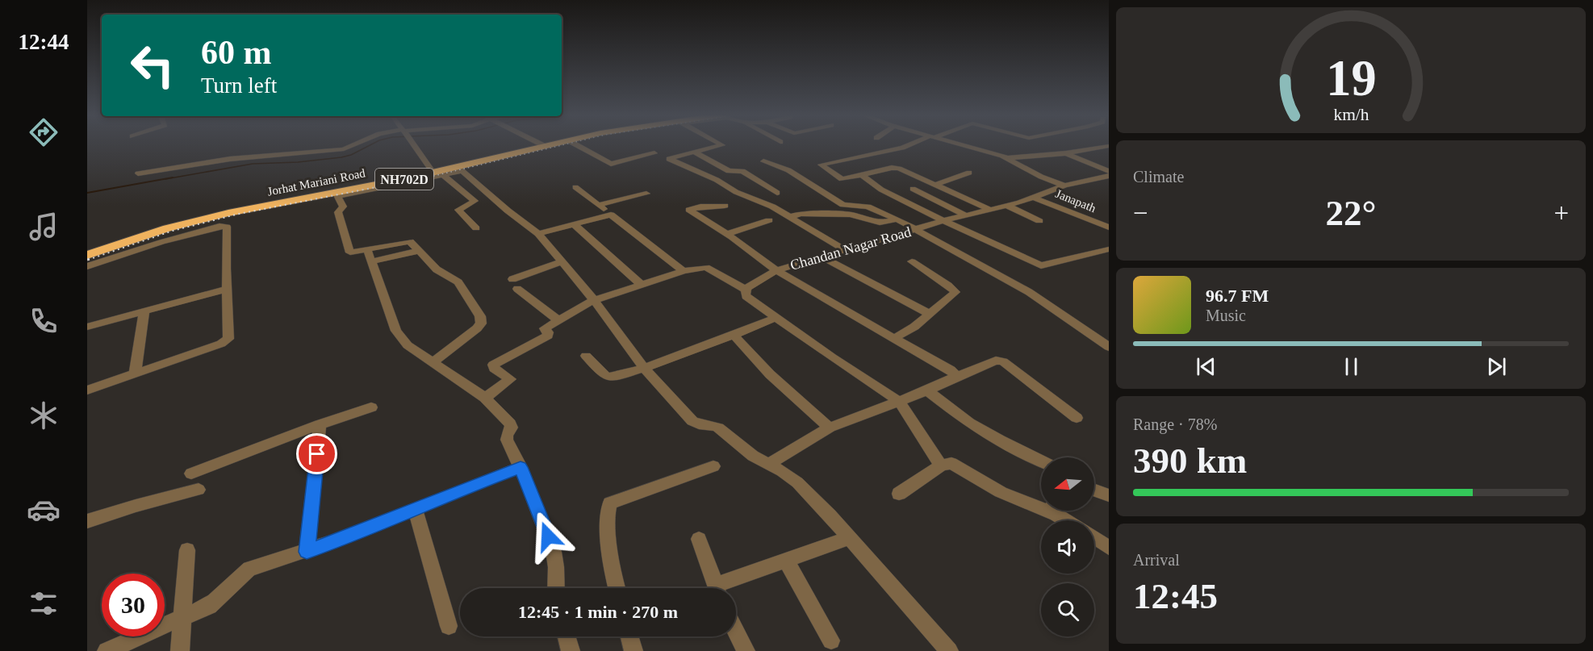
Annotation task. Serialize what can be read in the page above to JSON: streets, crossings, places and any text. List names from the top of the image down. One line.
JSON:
{"streets":{"highway":["NH702D","Jorhat Mariani Road"],"street":["Janapath","Chandan Nagar Road"]},"crossings":[["Janapath","Chandan Nagar Road"]],"north":"left","page":{"tabs":"12:44","turn":["60 m","Turn left"],"tile":["Climate",["Range · 78%","390 km"],["Arrival","12:45"]],"heat":["−","22°","+"],"song":["96.7 FM","Music"],"limit":"30","trip":"12:45 · 1 min · 270 m","gauge":["19","km/h"]}}
